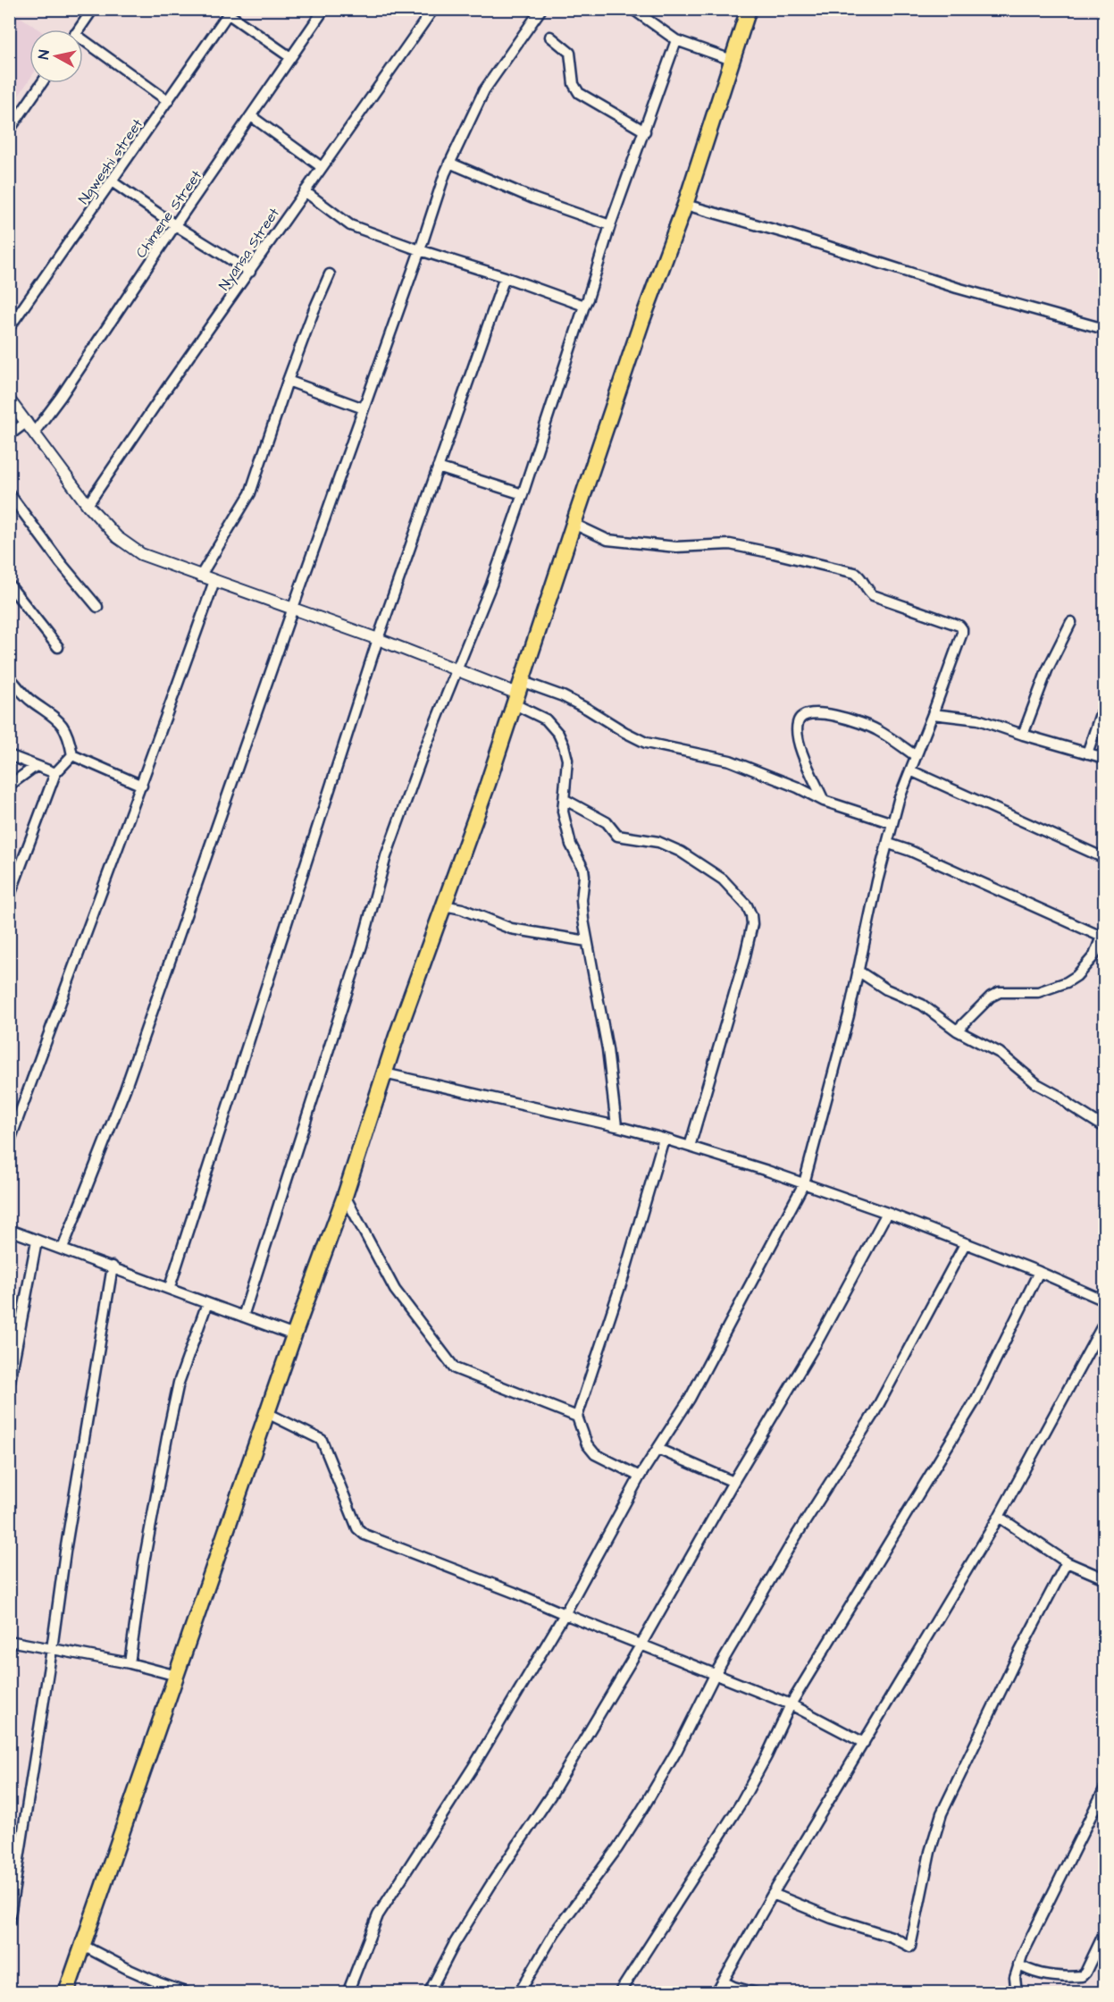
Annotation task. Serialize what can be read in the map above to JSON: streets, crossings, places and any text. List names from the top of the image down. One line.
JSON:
{"streets":{"street":["Ngweshi street","Chimene Street","Nyansa Street"]},"north":"left"}
